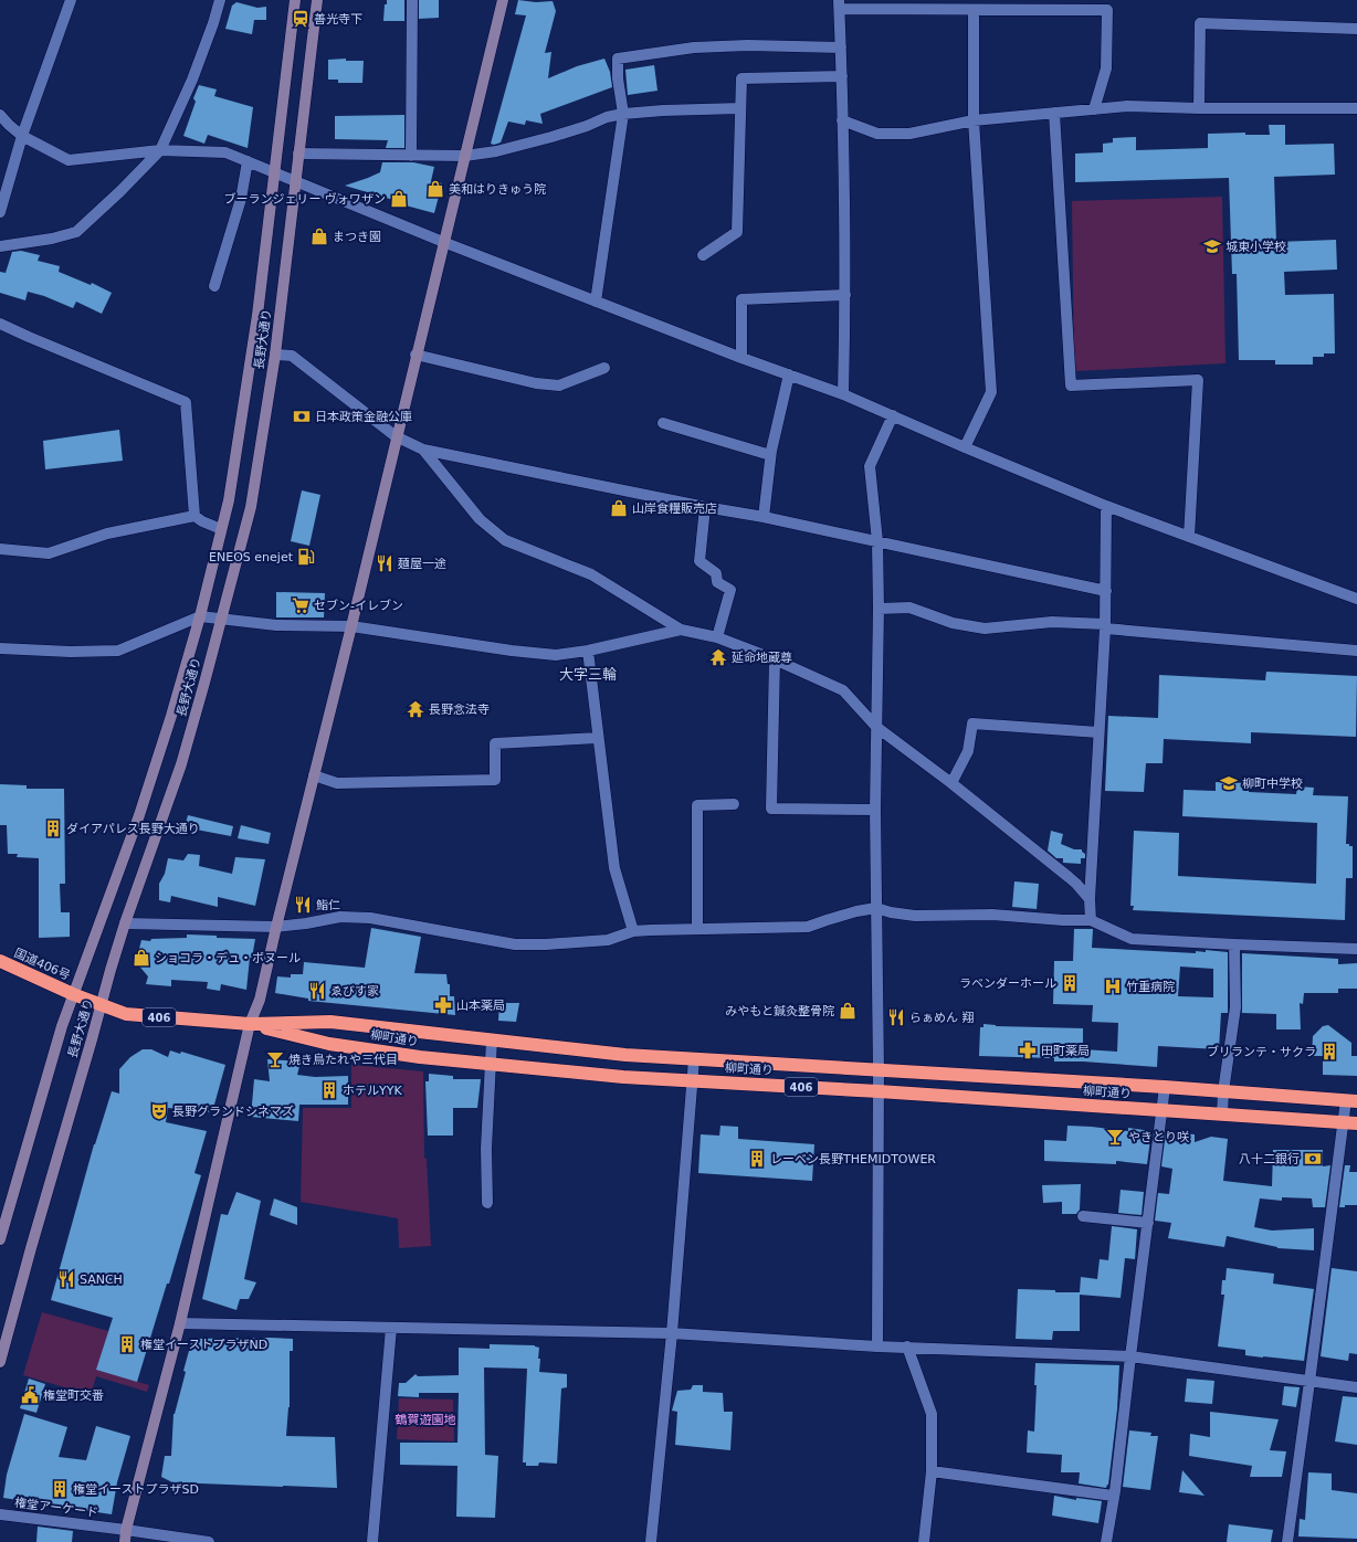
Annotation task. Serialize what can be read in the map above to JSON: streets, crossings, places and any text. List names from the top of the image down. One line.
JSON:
{"streets":{"highway":["国道406号","406","柳町通り"],"street":["長野大通り","権堂アーケード"]},"crossings":[["長野大通り","国道406号"],["長野大通り","柳町通り"],["国道406号","柳町通り"]],"districts":["大字三輪"],"parks":["鶴賀遊園地"],"places":{"station":["善光寺下"],"shop":["美和はりきゅう院","ブーランジェリー ヴォワザン","まつき園","山岸食糧販売店","ショコラ・デュ・ボヌール","みやもと鍼灸整骨院"],"school or university":["城東小学校","柳町中学校"],"bank":["日本政策金融公庫","八十二銀行"],"fuel station":["ENEOS enejet"],"restaurant":["麺屋一途","鮨仁","ゑびす家","らぁめん 翔","SANCH"],"supermarket":["セブン-イレブン"],"temple":["延命地蔵尊","長野念法寺"],"building":["ダイアパレス長野大通り","ラベンダーホール","ブリランテ・サクラ","ホテルYYK","レーベン長野THEMIDTOWER","権堂イーストプラザND","権堂イーストプラザSD"],"hospital":["竹重病院"],"pharmacy":["山本薬局","田町薬局"],"bar":["焼き鳥たれや三代目","やきとり咲"],"theatre":["長野グランドシネマズ"],"public building":["権堂町交番"]}}
